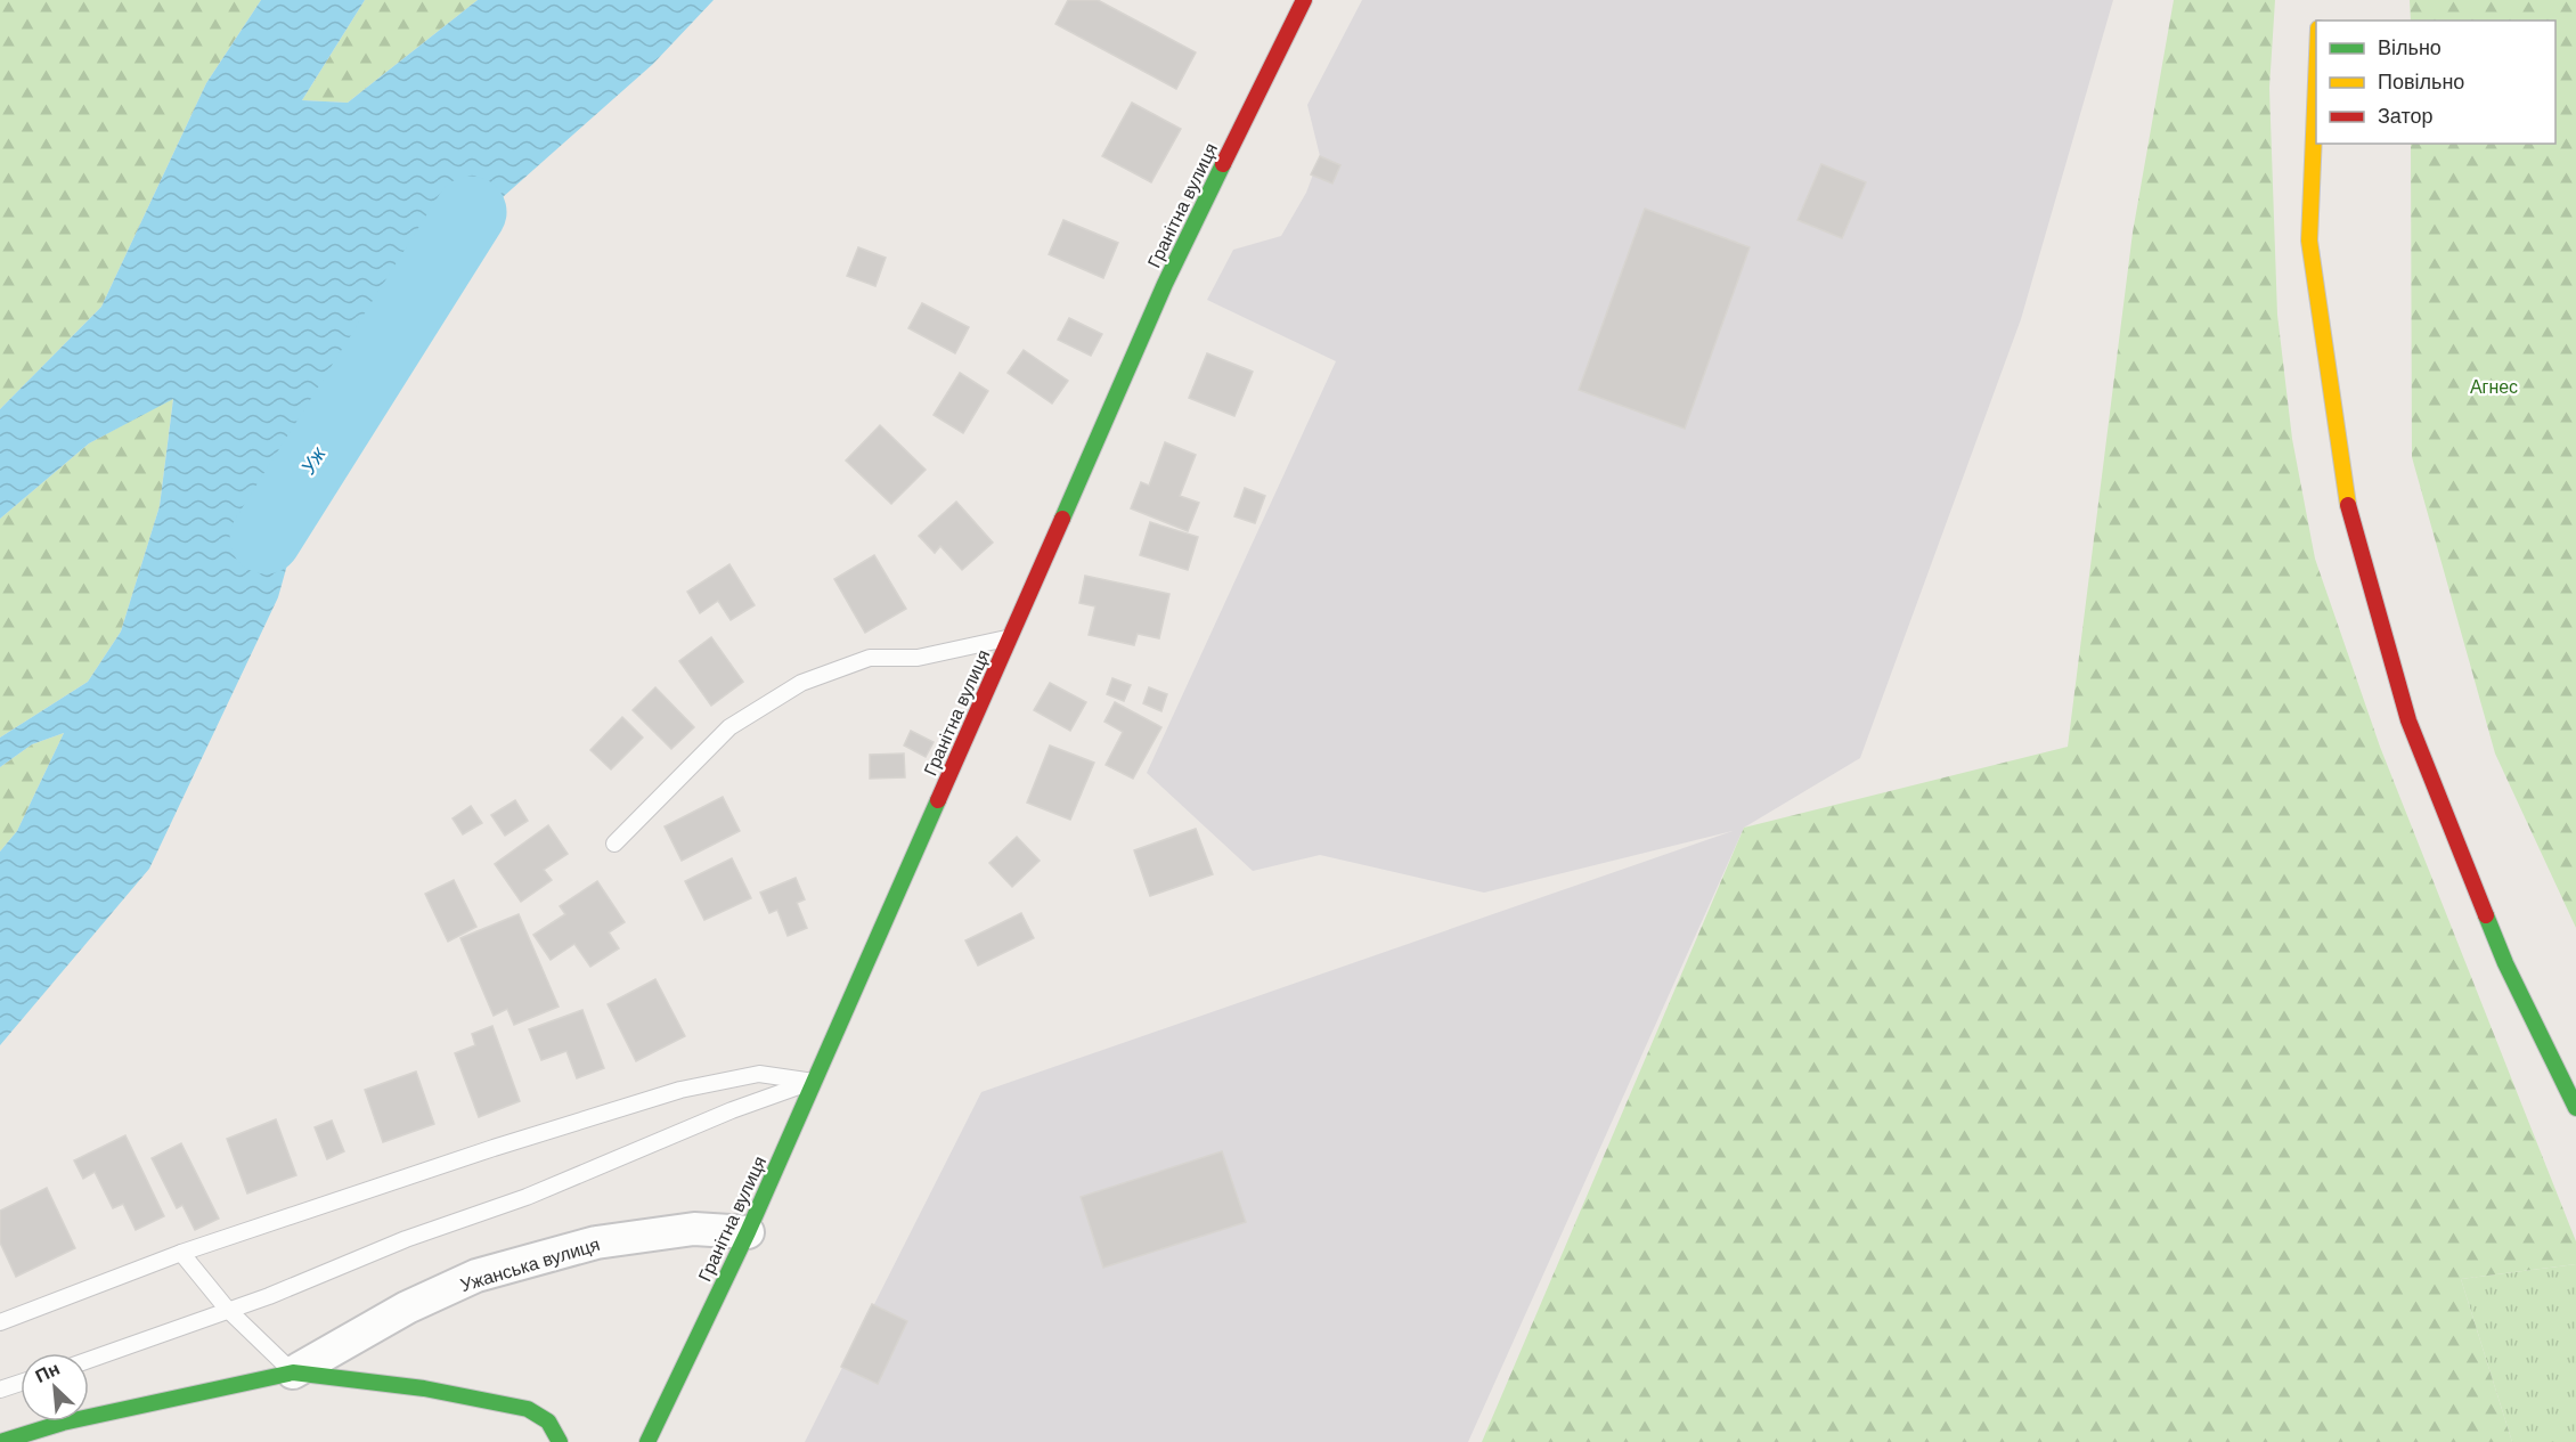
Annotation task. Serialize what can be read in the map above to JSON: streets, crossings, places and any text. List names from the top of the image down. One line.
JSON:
{"streets":{"main road":["Гранітна вулиця","Ужанська вулиця"]},"crossings":[["Гранітна вулиця","Ужанська вулиця"]],"water":["Уж"],"parks":["Агнес"],"legend":["Вільно","Повільно","Затор"],"north":"top left"}
